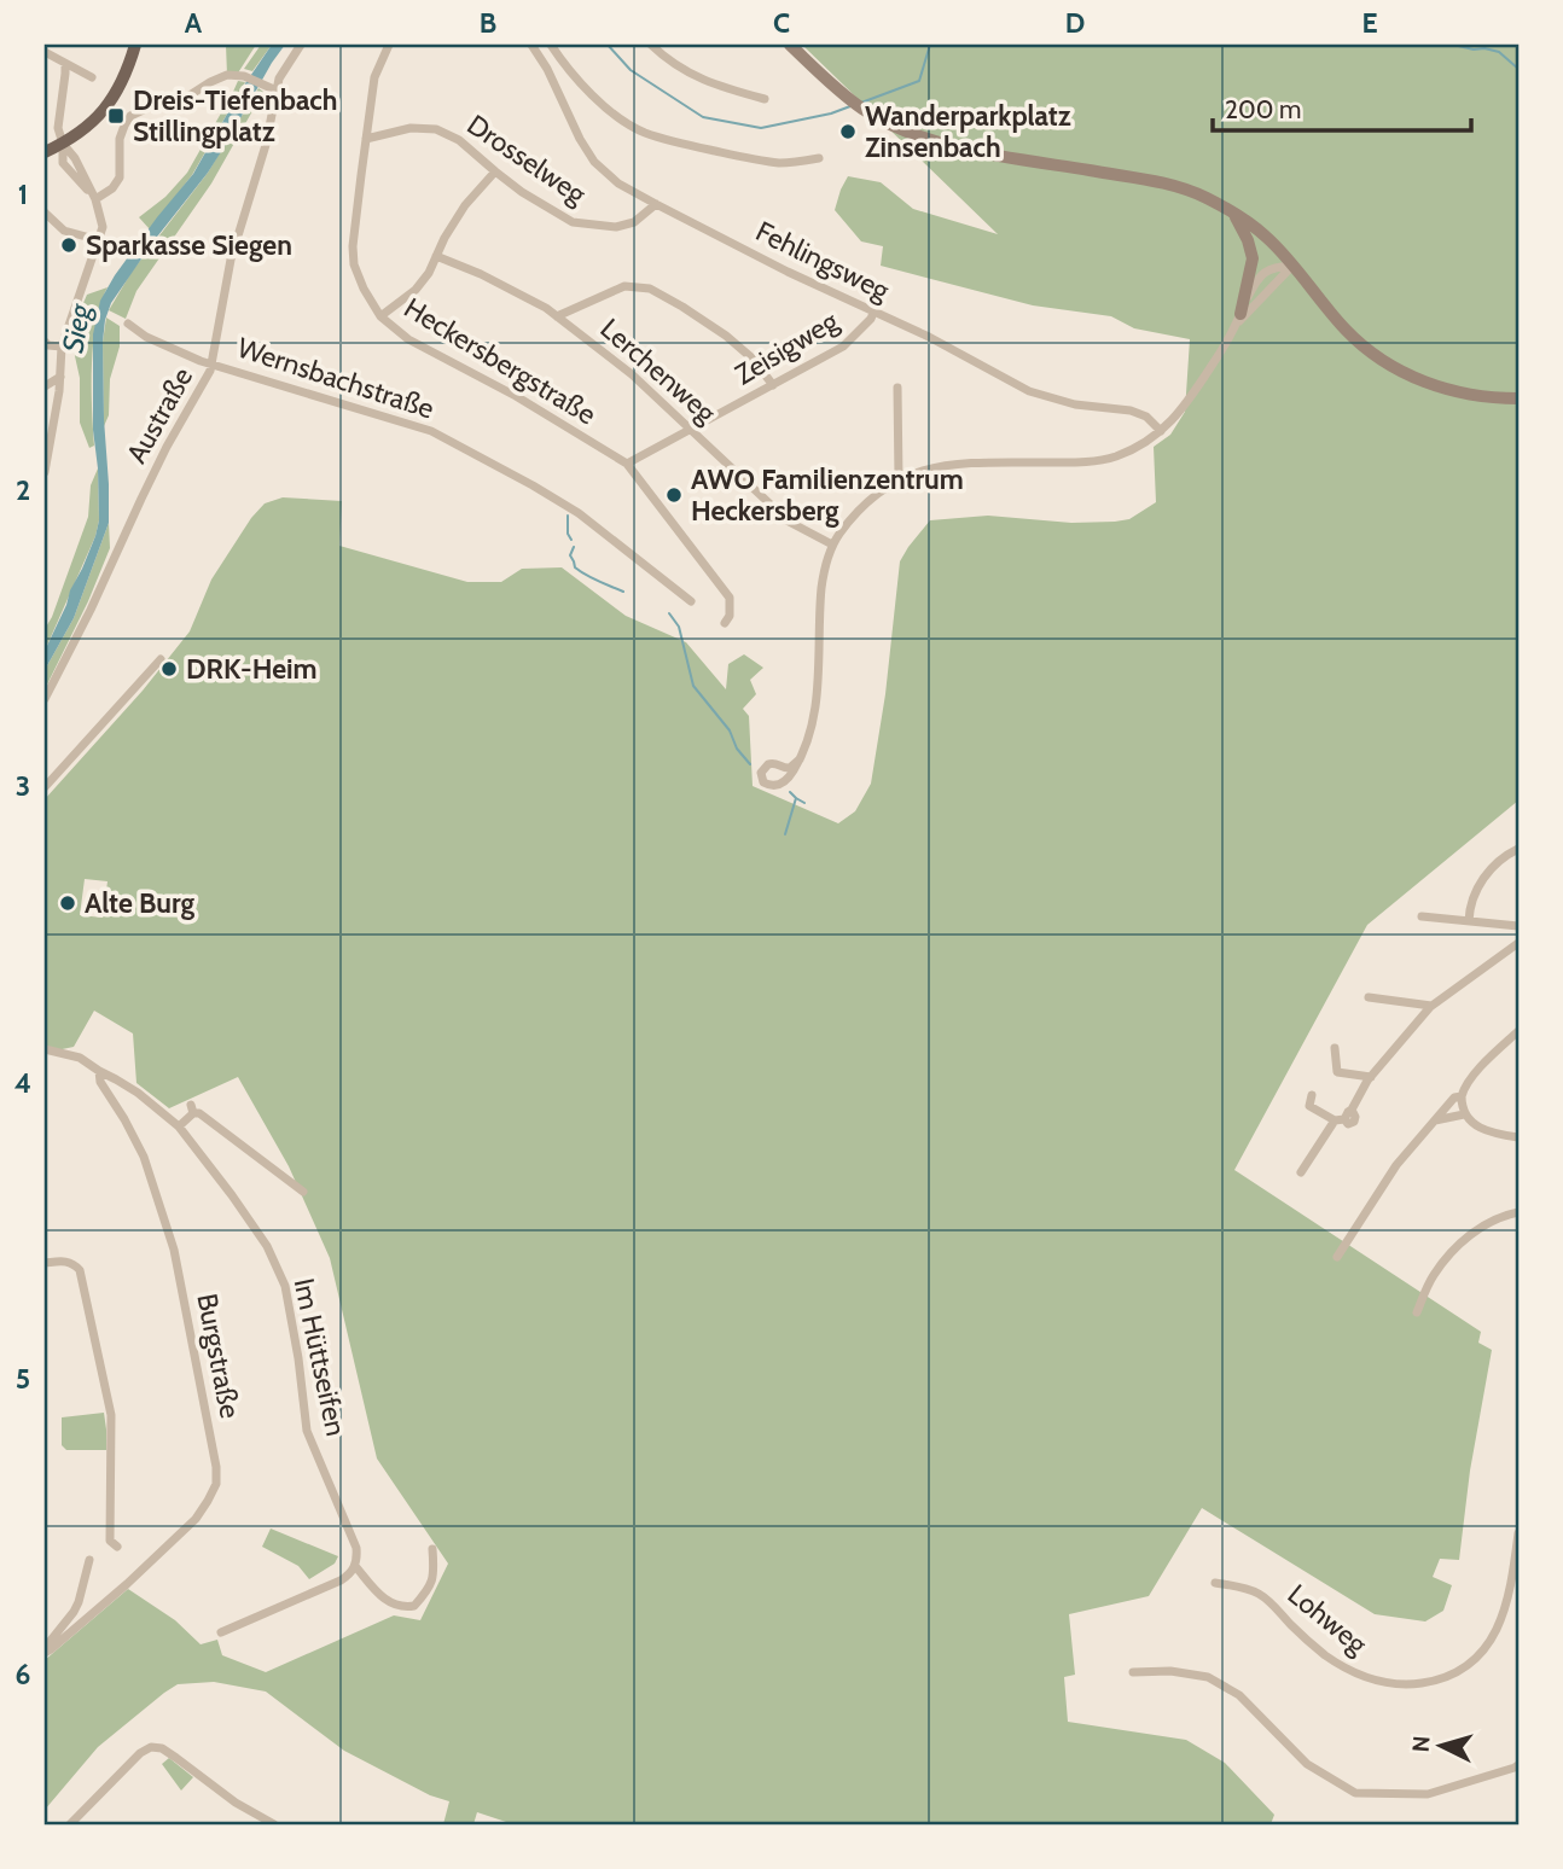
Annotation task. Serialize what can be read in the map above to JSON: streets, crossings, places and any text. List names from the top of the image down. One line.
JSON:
{"streets":{"street":["Drosselweg","Fehlingsweg","Zeisigweg","Heckersbergstraße","Lerchenweg","Wernsbachstraße","Austraße","Burgstraße","Im Hüttseifen","Lohweg"]},"crossings":[["Drosselweg","Fehlingsweg"],["Drosselweg","Heckersbergstraße"],["Fehlingsweg","Zeisigweg"],["Zeisigweg","Heckersbergstraße"],["Zeisigweg","Lerchenweg"],["Wernsbachstraße","Austraße"],["Burgstraße","Im Hüttseifen"]],"water":["Sieg"],"places":{"transit":["Dreis-Tiefenbach Stillingplatz"],"other":["Wanderparkplatz Zinsenbach","Sparkasse Siegen","AWO Familienzentrum Heckersberg","DRK-Heim","Alte Burg"]},"scale_bar":"200 m","north":"left","grid":{"columns":["A","B","C","D","E"],"rows":["1","2","3","4","5","6"]}}
